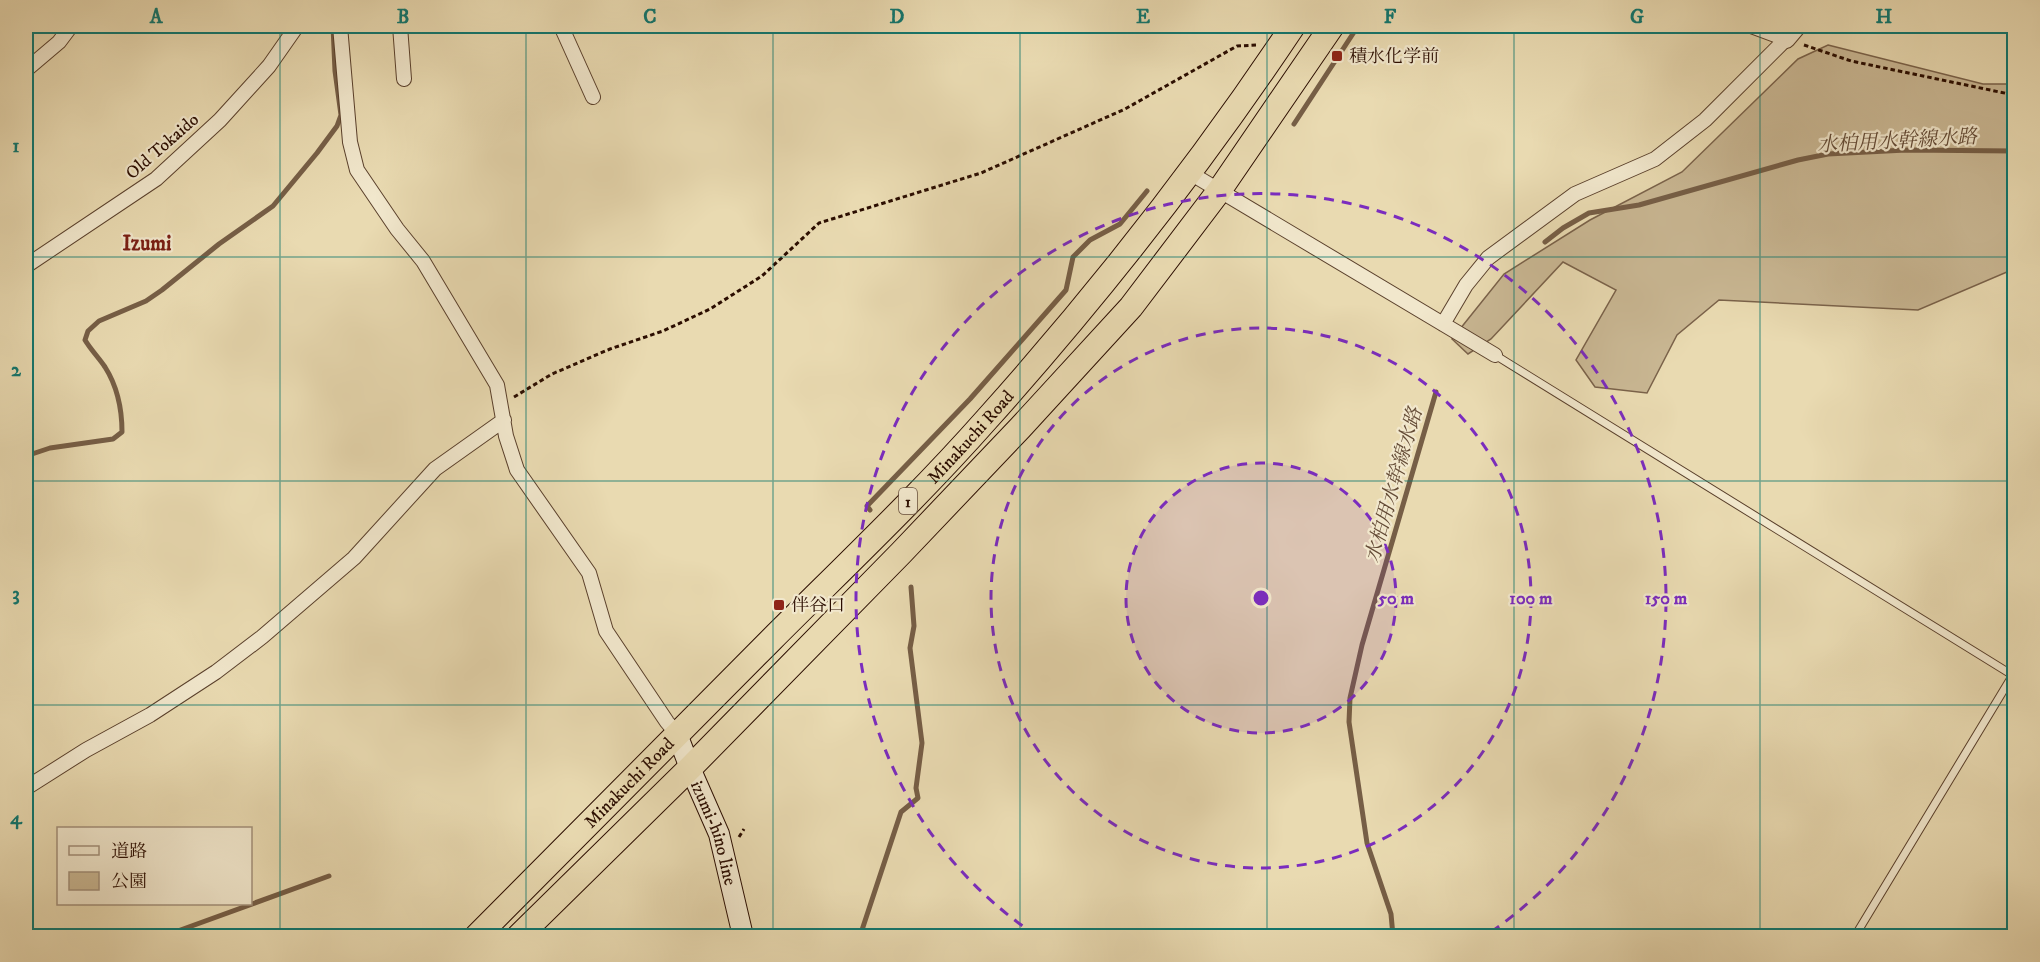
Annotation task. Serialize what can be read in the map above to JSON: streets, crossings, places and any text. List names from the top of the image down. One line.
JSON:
{"streets":{"highway":["Minakuchi Road","1"],"main road":["izumi-hino line"],"street":["Old Tokaido"]},"crossings":[["Minakuchi Road","izumi-hino line"]],"districts":["Izumi"],"water":["水柏用水幹線水路"],"places":{"transit":["積水化学前","伴谷口"]},"legend":["道路","公園"],"grid":{"columns":["A","B","C","D","E","F","G","H"],"rows":["1","2","3","4"]},"rings":["50 m","100 m","150 m"]}
